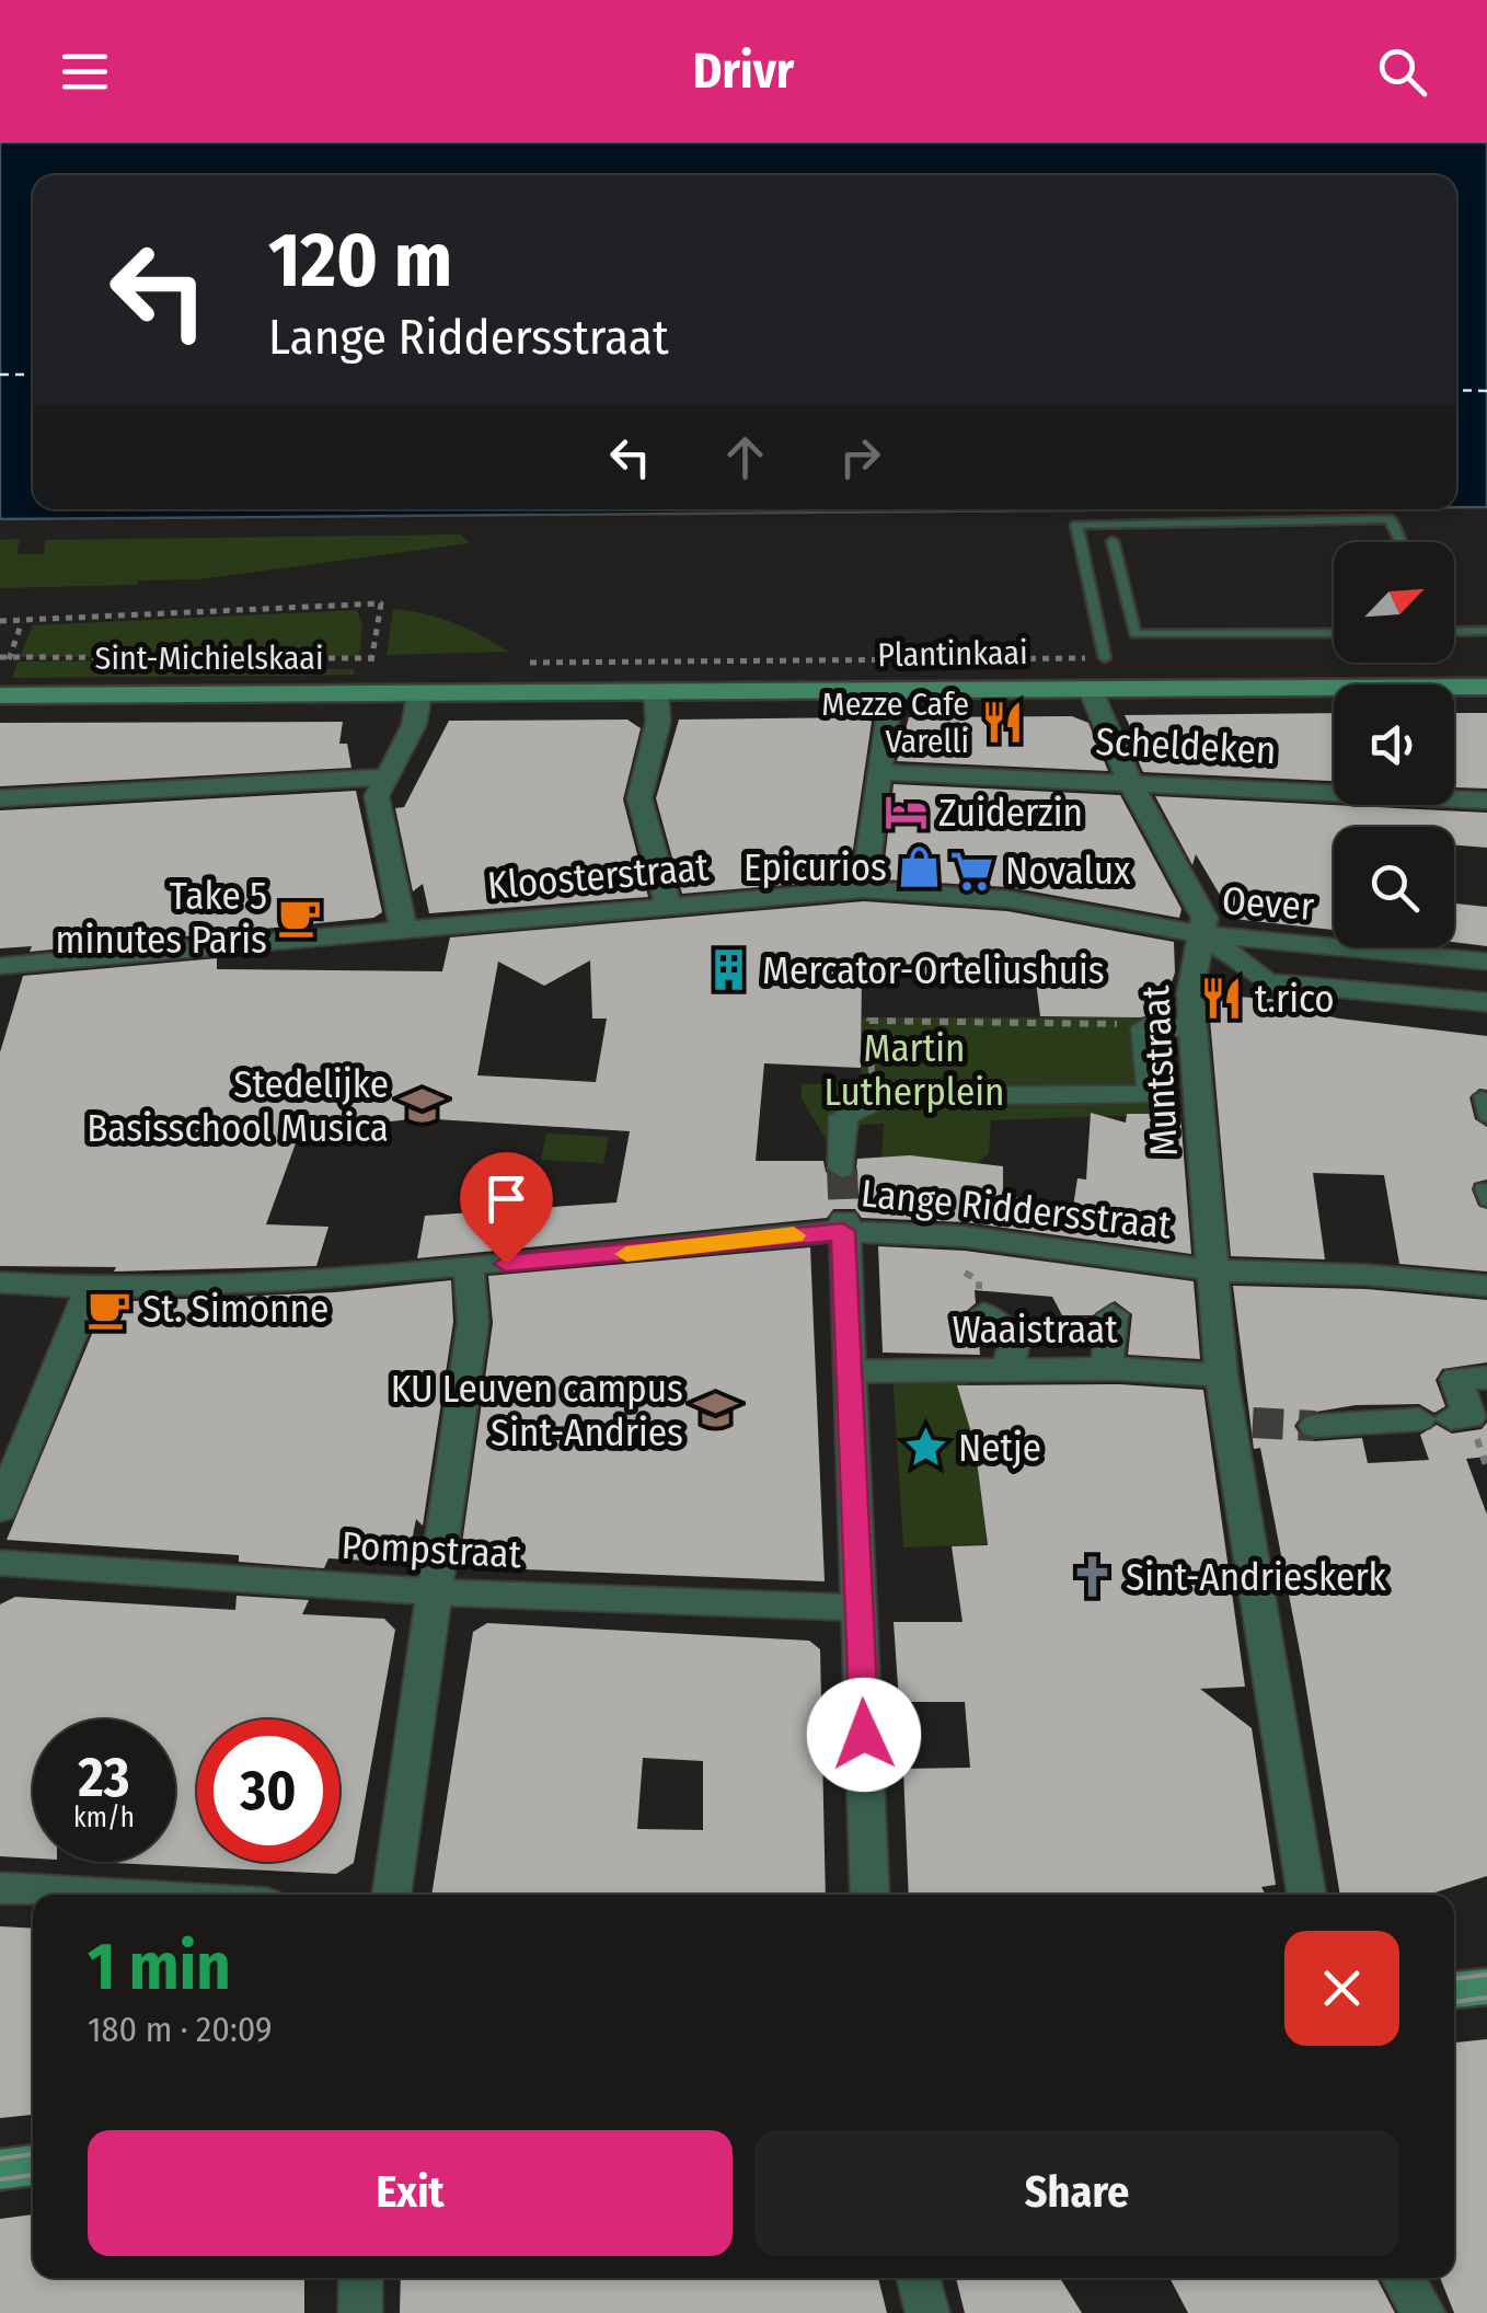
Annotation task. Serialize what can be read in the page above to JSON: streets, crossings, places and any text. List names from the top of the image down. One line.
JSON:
{"streets":{"street":["Plantinkaai","Sint-Michielskaai","Scheldeken","Kloosterstraat","Oever","Muntstraat","Lange Riddersstraat","Waaistraat","Pompstraat"]},"crossings":[["Plantinkaai","Sint-Michielskaai"],["Kloosterstraat","Oever"],["Kloosterstraat","Muntstraat"],["Oever","Muntstraat"],["Muntstraat","Lange Riddersstraat"],["Muntstraat","Waaistraat"]],"parks":["Martin Lutherplein"],"places":{"restaurant":["Mezze Cafe Varelli","t.rico"],"hotel":["Zuiderzin"],"shop":["Epicurios"],"supermarket":["Novalux"],"cafe":["Take 5 minutes Paris","St. Simonne"],"building":["Mercator-Orteliushuis"],"school or university":["Stedelijke Basisschool Musica","KU Leuven campus Sint-Andries"],"place":["Netje"],"church":["Sint-Andrieskerk"]},"north":"top right","page":{"header":"Drivr","turn":["120 m","Lange Riddersstraat"],"speed":"23 km/h","limit":"30","heading":["1 min","180 m · 20:09"],"buttons":["Exit","Share"]}}
